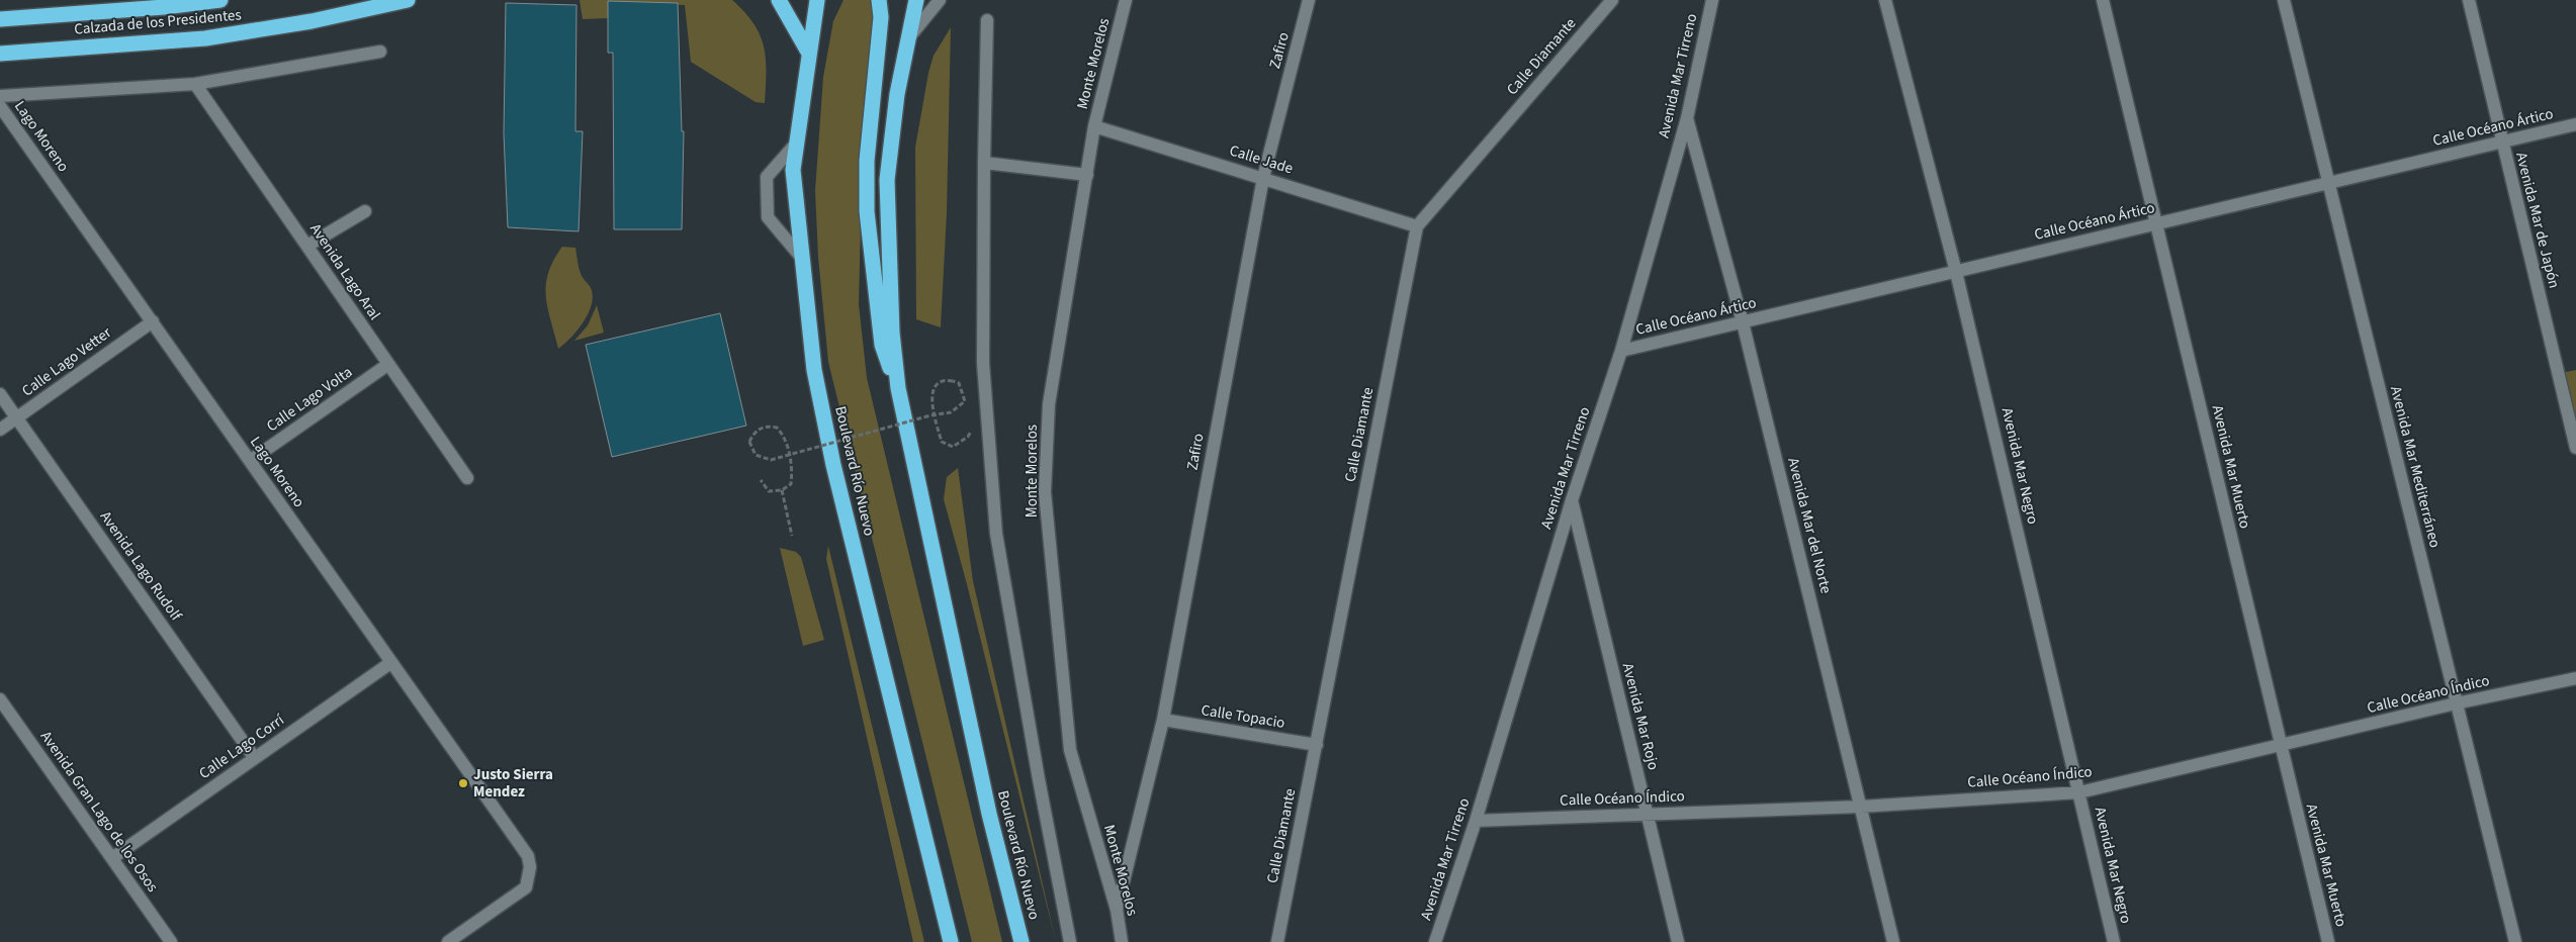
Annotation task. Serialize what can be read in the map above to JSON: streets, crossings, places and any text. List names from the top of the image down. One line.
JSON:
{"streets":{"highway":["Calzada de los Presidentes","Boulevard Río Nuevo"],"street":["Zafiro","Calle Diamante","Monte Morelos","Avenida Mar Tirreno","Calle Océano Ártico","Lago Moreno","Calle Jade","Avenida Mar de Japón","Avenida Lago Aral","Calle Lago Vetter","Calle Lago Volta","Avenida Mar Negro","Avenida Mar Muerto","Avenida Mar Mediterráneo","Avenida Mar del Norte","Avenida Lago Rudolf","Calle Océano Índico","Calle Topacio","Avenida Mar Rojo","Calle Lago Corrí","Avenida Gran Lago de los Osos"]},"crossings":[["Zafiro","Monte Morelos"],["Zafiro","Calle Jade"],["Zafiro","Calle Topacio"],["Calle Diamante","Calle Jade"],["Calle Diamante","Calle Topacio"],["Monte Morelos","Calle Jade"],["Avenida Mar Tirreno","Calle Océano Ártico"],["Avenida Mar Tirreno","Avenida Mar del Norte"],["Avenida Mar Tirreno","Calle Océano Índico"],["Avenida Mar Tirreno","Avenida Mar Rojo"],["Calle Océano Ártico","Avenida Mar de Japón"],["Calle Océano Ártico","Avenida Mar Negro"],["Calle Océano Ártico","Avenida Mar Muerto"],["Calle Océano Ártico","Avenida Mar Mediterráneo"],["Calle Océano Ártico","Avenida Mar del Norte"],["Lago Moreno","Calle Lago Vetter"],["Lago Moreno","Calle Lago Volta"],["Lago Moreno","Calle Lago Corrí"],["Avenida Lago Aral","Calle Lago Volta"],["Calle Lago Vetter","Avenida Lago Rudolf"],["Avenida Mar Negro","Calle Océano Índico"],["Avenida Mar Muerto","Calle Océano Índico"],["Avenida Mar Mediterráneo","Calle Océano Índico"],["Avenida Mar del Norte","Calle Océano Índico"],["Avenida Lago Rudolf","Calle Lago Corrí"],["Calle Océano Índico","Avenida Mar Rojo"],["Calle Lago Corrí","Avenida Gran Lago de los Osos"]],"places":["Justo Sierra Mendez"]}
